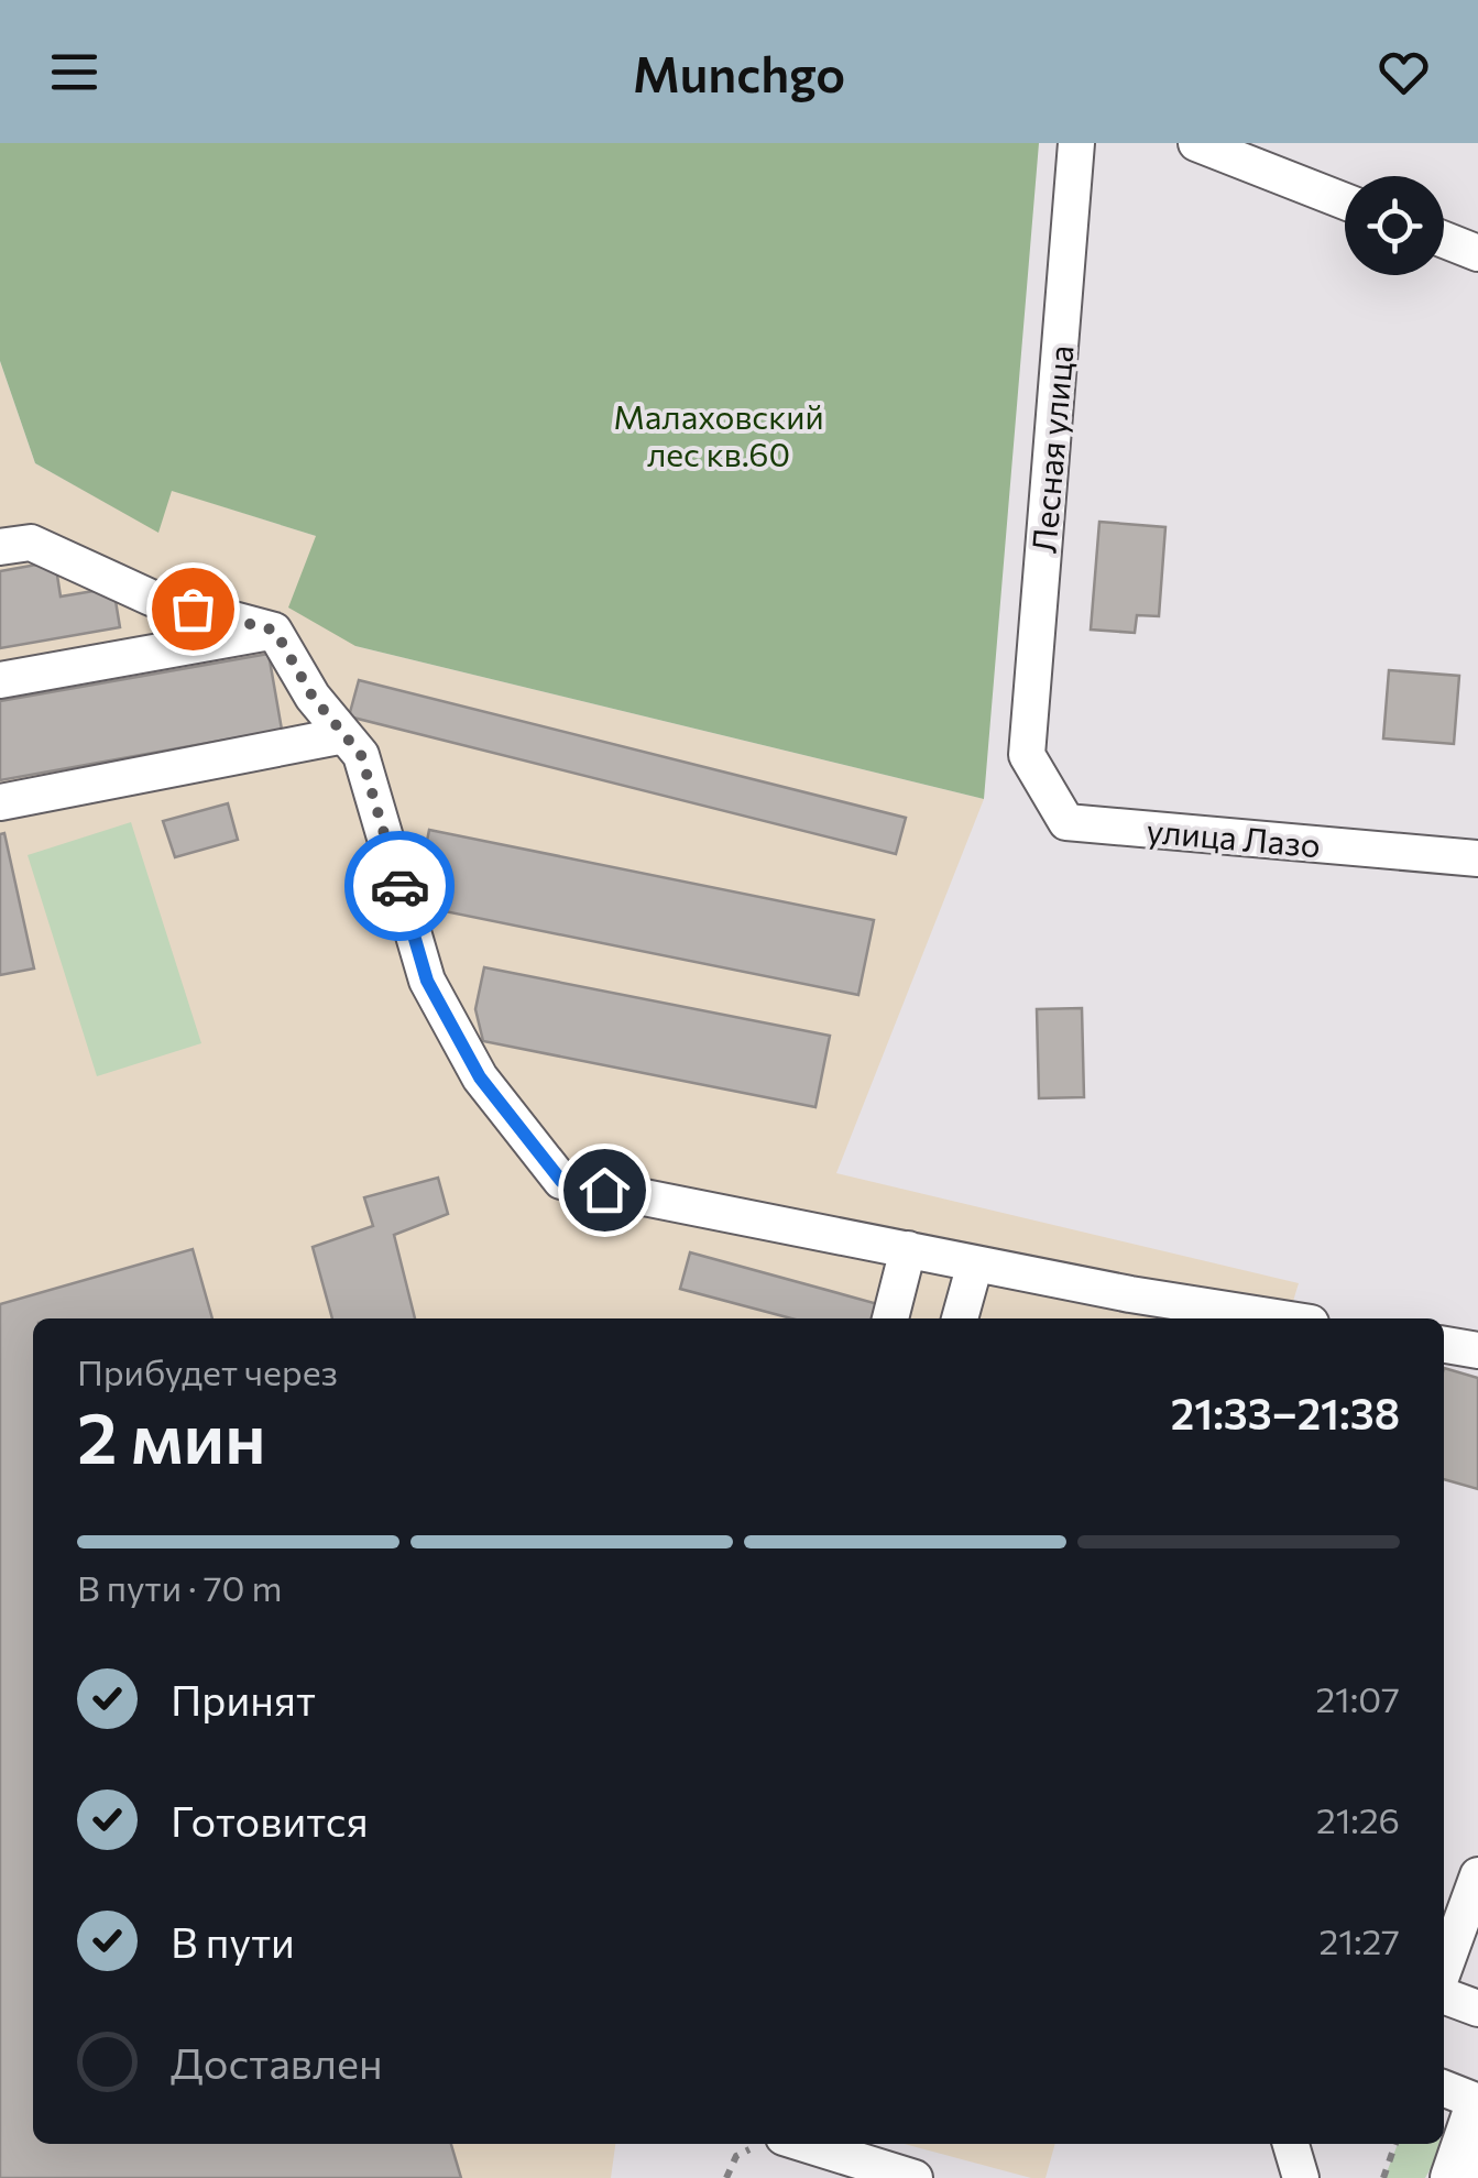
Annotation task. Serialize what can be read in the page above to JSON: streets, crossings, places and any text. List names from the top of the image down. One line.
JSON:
{"streets":{"street":["Лесная улица","улица Лазо"]},"crossings":[["Лесная улица","улица Лазо"]],"parks":["Малаховский лес кв.60"],"page":{"header":"Munchgo","heading":["2 мин","Прибудет через","21:33–21:38"],"bar":"В пути · 70 m","list":[["Принят","21:07"],["Готовится","21:26"],["В пути","21:27"],"Доставлен"]}}
